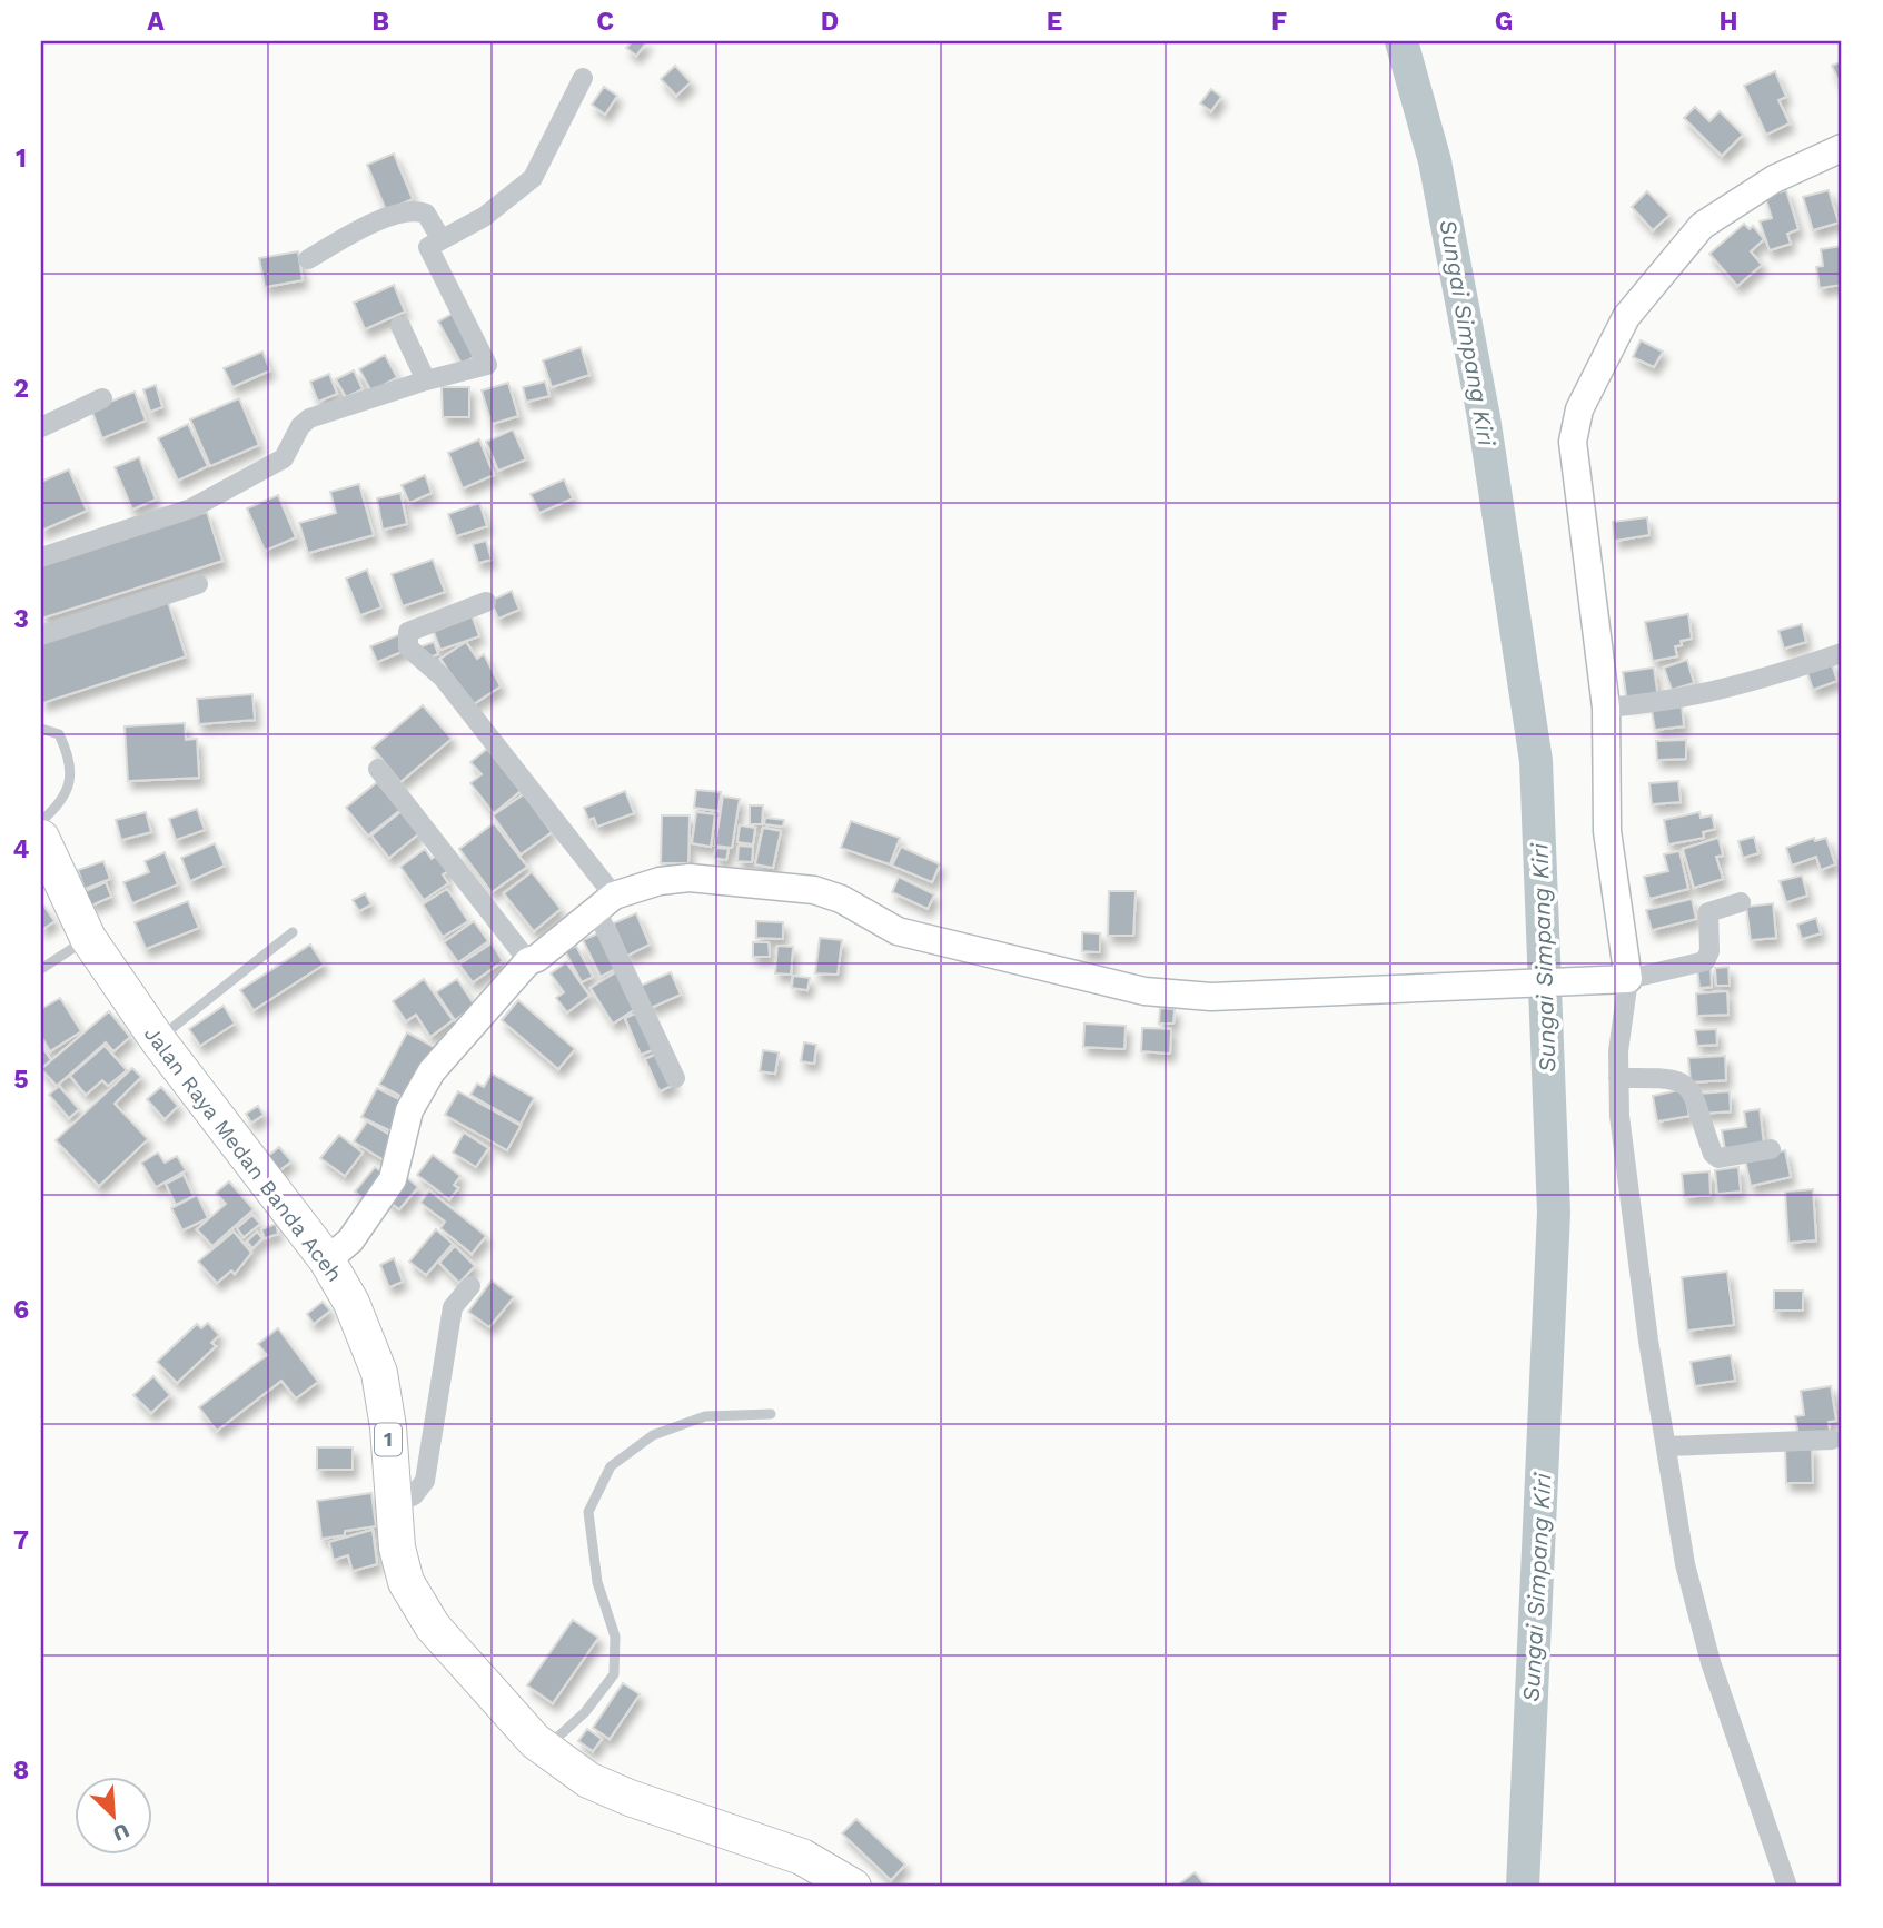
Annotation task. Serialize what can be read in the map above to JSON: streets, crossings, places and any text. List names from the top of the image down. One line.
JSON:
{"streets":{"highway":["Jalan Raya Medan Banda Aceh","1"]},"water":["Sungai Simpang Kiri"],"north":"bottom right","grid":{"columns":["A","B","C","D","E","F","G","H"],"rows":["1","2","3","4","5","6","7","8"]}}
